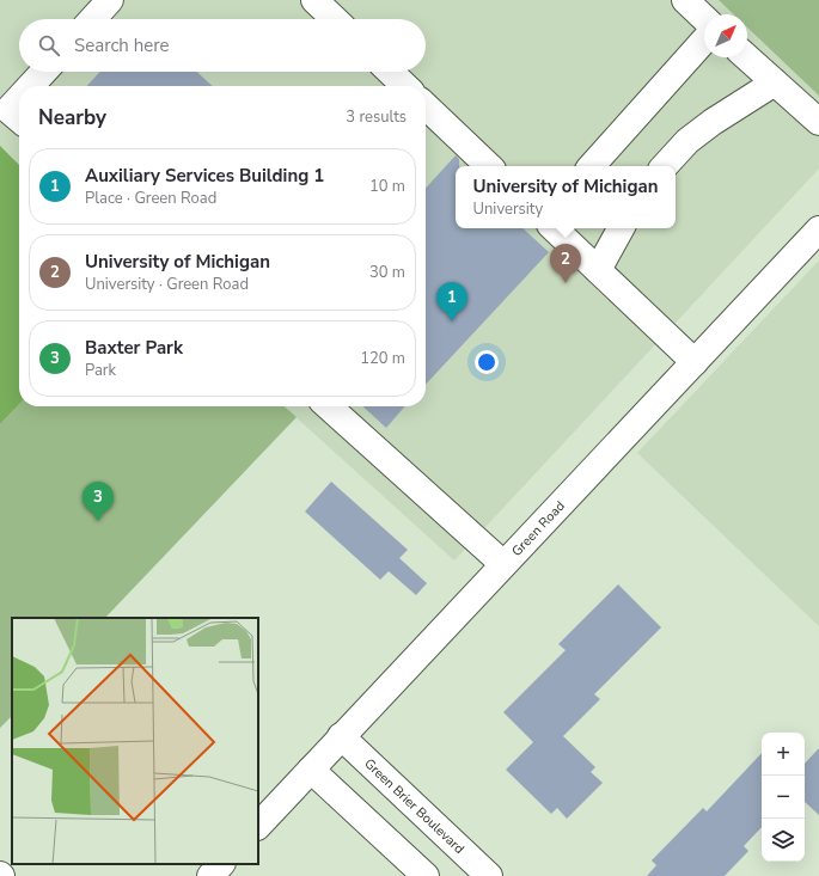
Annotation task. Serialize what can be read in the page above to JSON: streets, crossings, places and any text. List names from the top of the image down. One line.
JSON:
{"streets":{"street":["Green Road","Green Brier Boulevard"]},"crossings":[["Green Road","Green Brier Boulevard"]],"north":"top right","page":{"search":"Search here","heading":["Nearby","3 results"],"list":[{"mark":"1","name":"Auxiliary Services Building 1","note":"Place · Green Road","value":"10 m"},{"mark":"2","name":"University of Michigan","note":"University · Green Road","value":"30 m"},{"mark":"3","name":"Baxter Park","note":"Park","value":"120 m"}],"popup":["University of Michigan","University"],"pins":["2","1","3"],"map_buttons":["+","−"]}}
